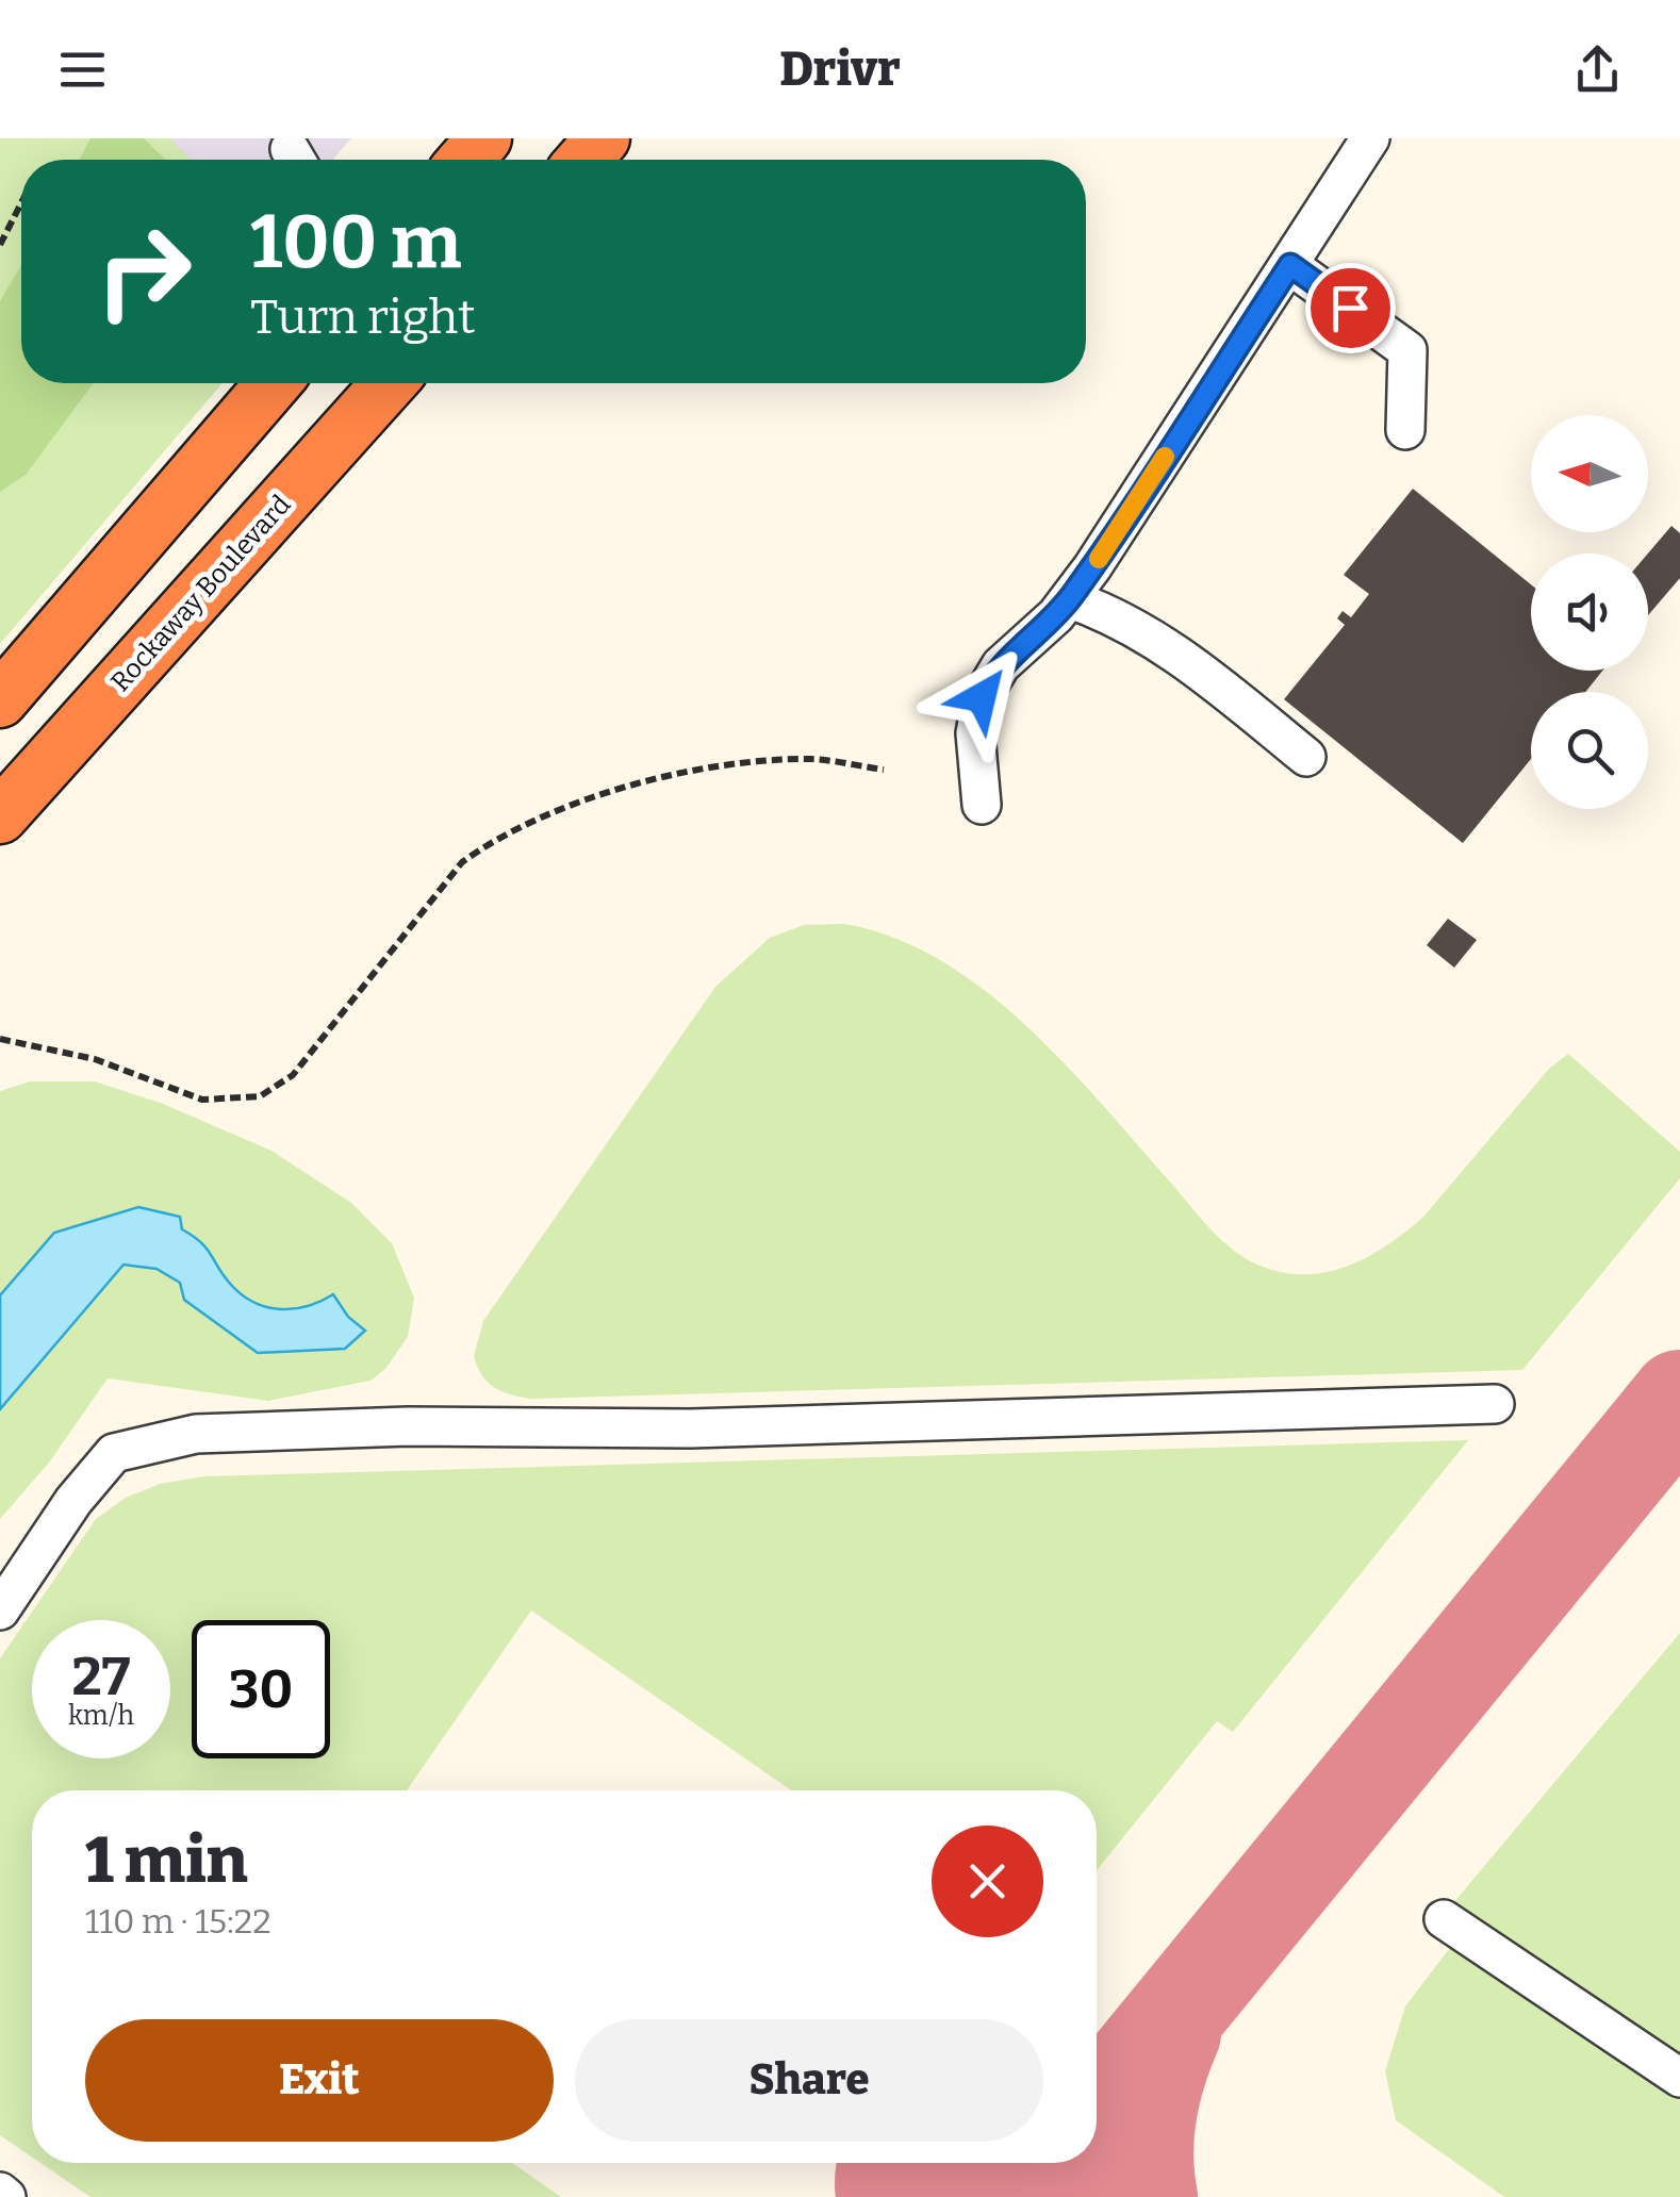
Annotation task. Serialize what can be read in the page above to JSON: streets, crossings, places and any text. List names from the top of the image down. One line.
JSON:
{"streets":{"highway":["Rockaway Boulevard"]},"north":"left","page":{"header":"Drivr","turn":["100 m","Turn right"],"speed":"27 km/h","limit":"30","heading":["1 min","110 m · 15:22"],"buttons":["Exit","Share"]}}
